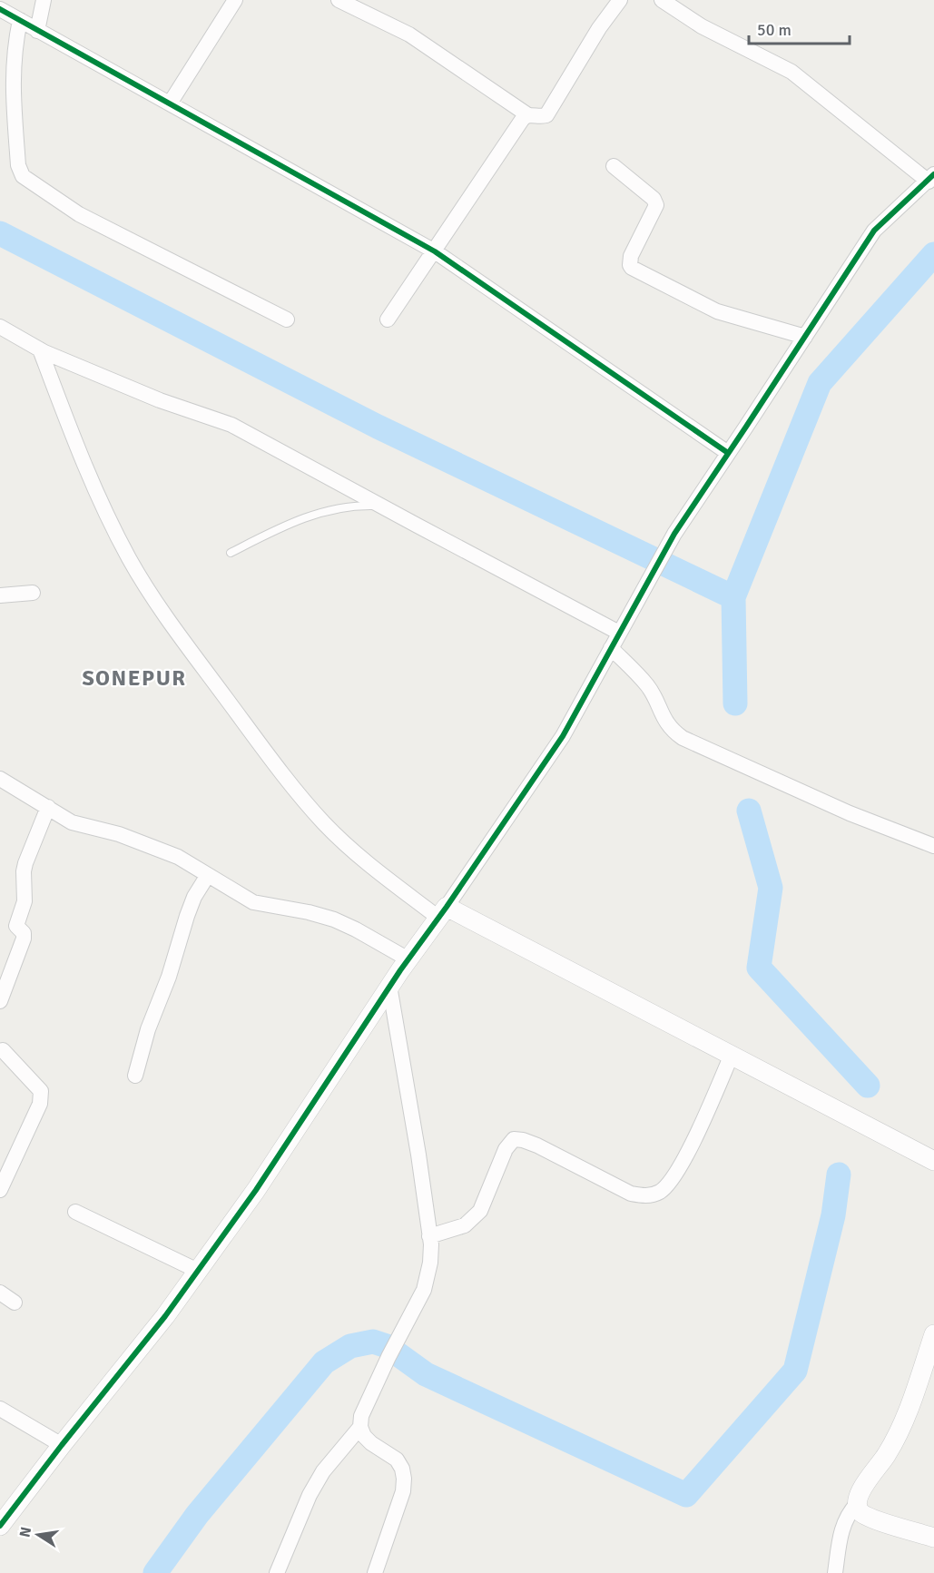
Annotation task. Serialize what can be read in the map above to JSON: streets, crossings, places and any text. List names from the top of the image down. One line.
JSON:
{"districts":["SONEPUR"],"scale_bar":"50 m","north":"left"}
